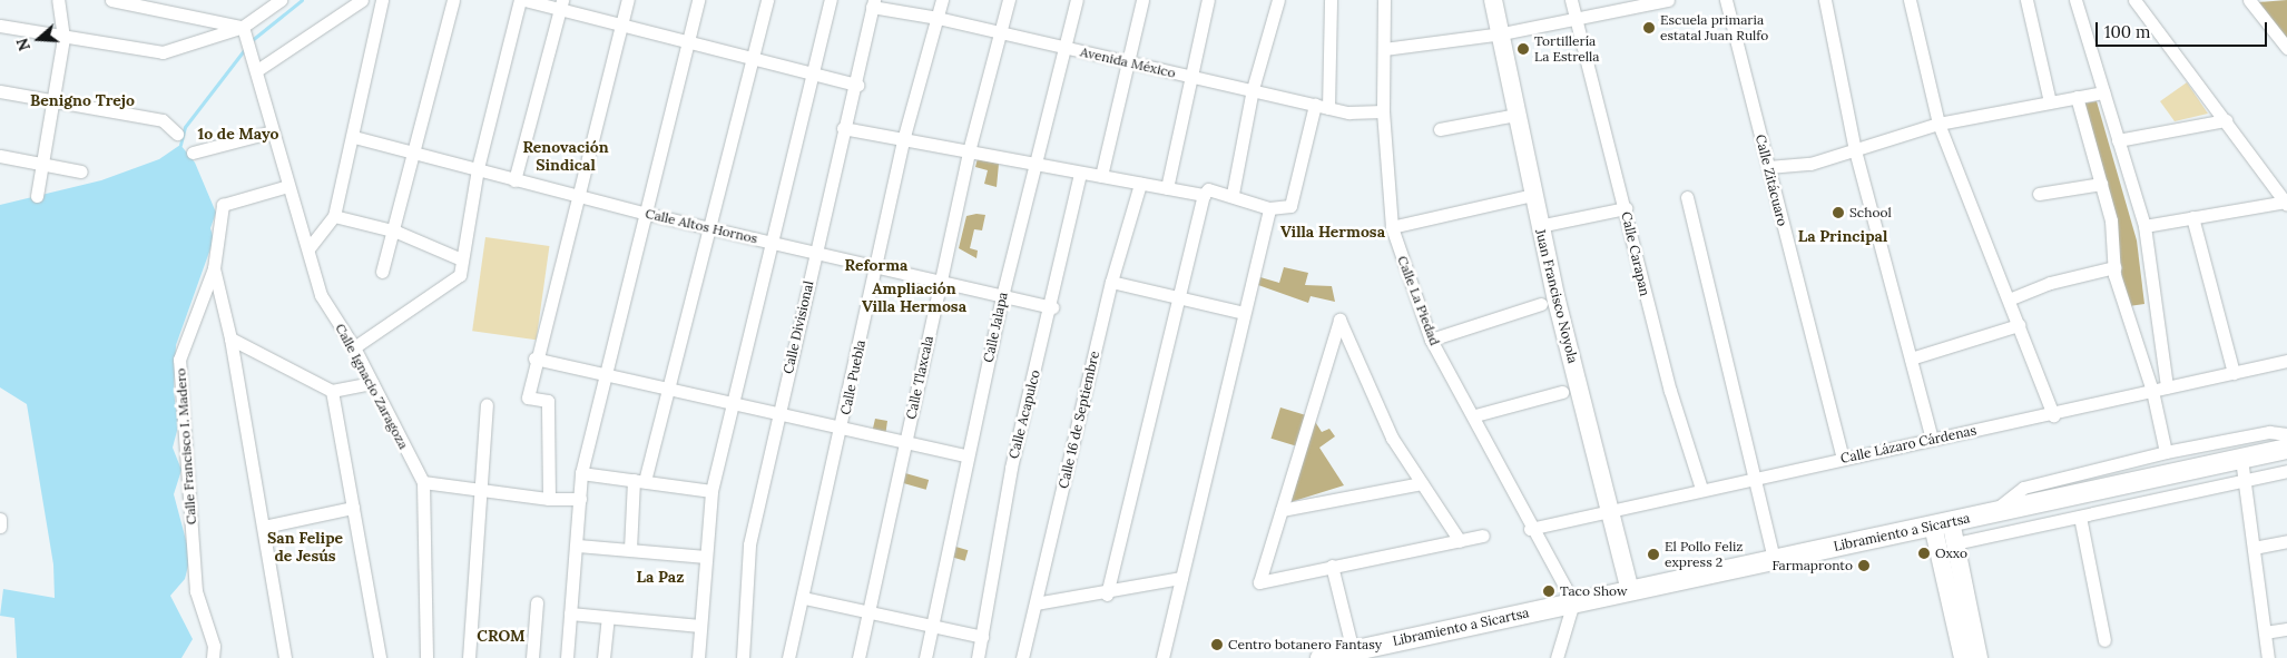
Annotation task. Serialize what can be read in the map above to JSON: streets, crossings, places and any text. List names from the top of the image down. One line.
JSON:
{"streets":{"main road":["Libramiento a Sicartsa"],"street":["Avenida México","Calle Zitácuaro","Calle Altos Hornos","Calle Carapan","Juan Francisco Noyola","Calle La Piedad","Calle Divisional","Calle Jalapa","Calle Puebla","Calle Tlaxcala","Calle Ignacio Zaragoza","Calle Acapulco","Calle 16 de Septiembre","Calle Lázaro Cárdenas","Calle Francisco I. Madero"]},"crossings":[["Avenida México","Calle La Piedad"],["Avenida México","Calle Divisional"],["Avenida México","Calle Jalapa"],["Avenida México","Calle Puebla"],["Avenida México","Calle Tlaxcala"],["Calle Zitácuaro","Calle Lázaro Cárdenas"],["Calle Altos Hornos","Calle Divisional"],["Calle Altos Hornos","Calle Jalapa"],["Calle Altos Hornos","Calle Puebla"],["Calle Altos Hornos","Calle Tlaxcala"],["Calle Altos Hornos","Calle Acapulco"],["Calle Carapan","Calle Lázaro Cárdenas"],["Juan Francisco Noyola","Calle Lázaro Cárdenas"],["Juan Francisco Noyola","Libramiento a Sicartsa"],["Calle La Piedad","Calle Lázaro Cárdenas"],["Calle La Piedad","Libramiento a Sicartsa"],["Calle Ignacio Zaragoza","Calle Francisco I. Madero"]],"districts":["Benigno Trejo","1o de Mayo","Renovación Sindical","Villa Hermosa","La Principal","Reforma","Ampliación Villa Hermosa","San Felipe de Jesús","La Paz","CROM"],"places":["Escuela primaria estatal Juan Rulfo","Tortillería La Estrella","School","Oxxo","El Pollo Feliz express 2","Farmapronto","Taco Show","Centro botanero Fantasy"],"scale_bar":"100 m","north":"left"}
